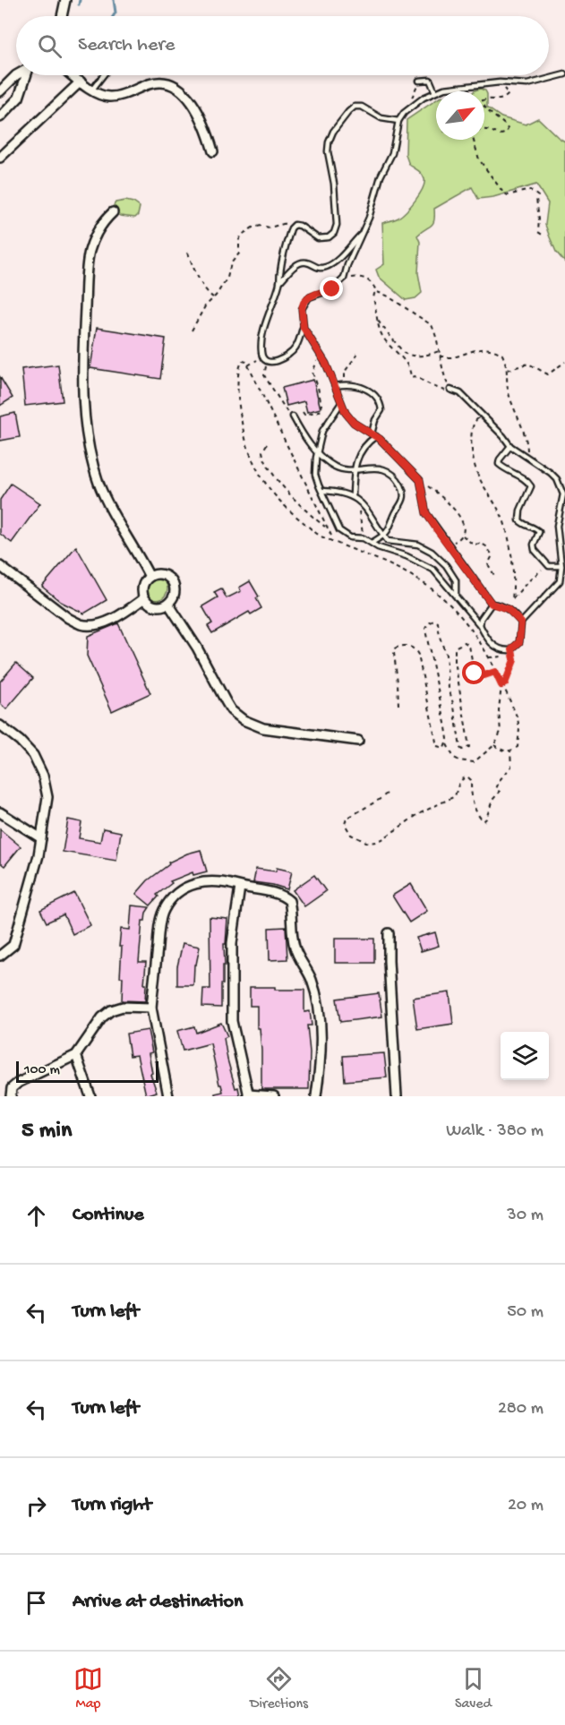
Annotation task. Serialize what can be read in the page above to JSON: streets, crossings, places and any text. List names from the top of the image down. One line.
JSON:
{"scale_bar":"100 m","north":"top right","page":{"search":"Search here","scale":"100 m","heading":["5 min","Walk · 380 m"],"list":[["Continue","30 m"],["Turn left","50 m"],["Turn left","280 m"],["Turn right","20 m"],"Arrive at destination"],"nav":["Map","Directions","Saved"]}}
